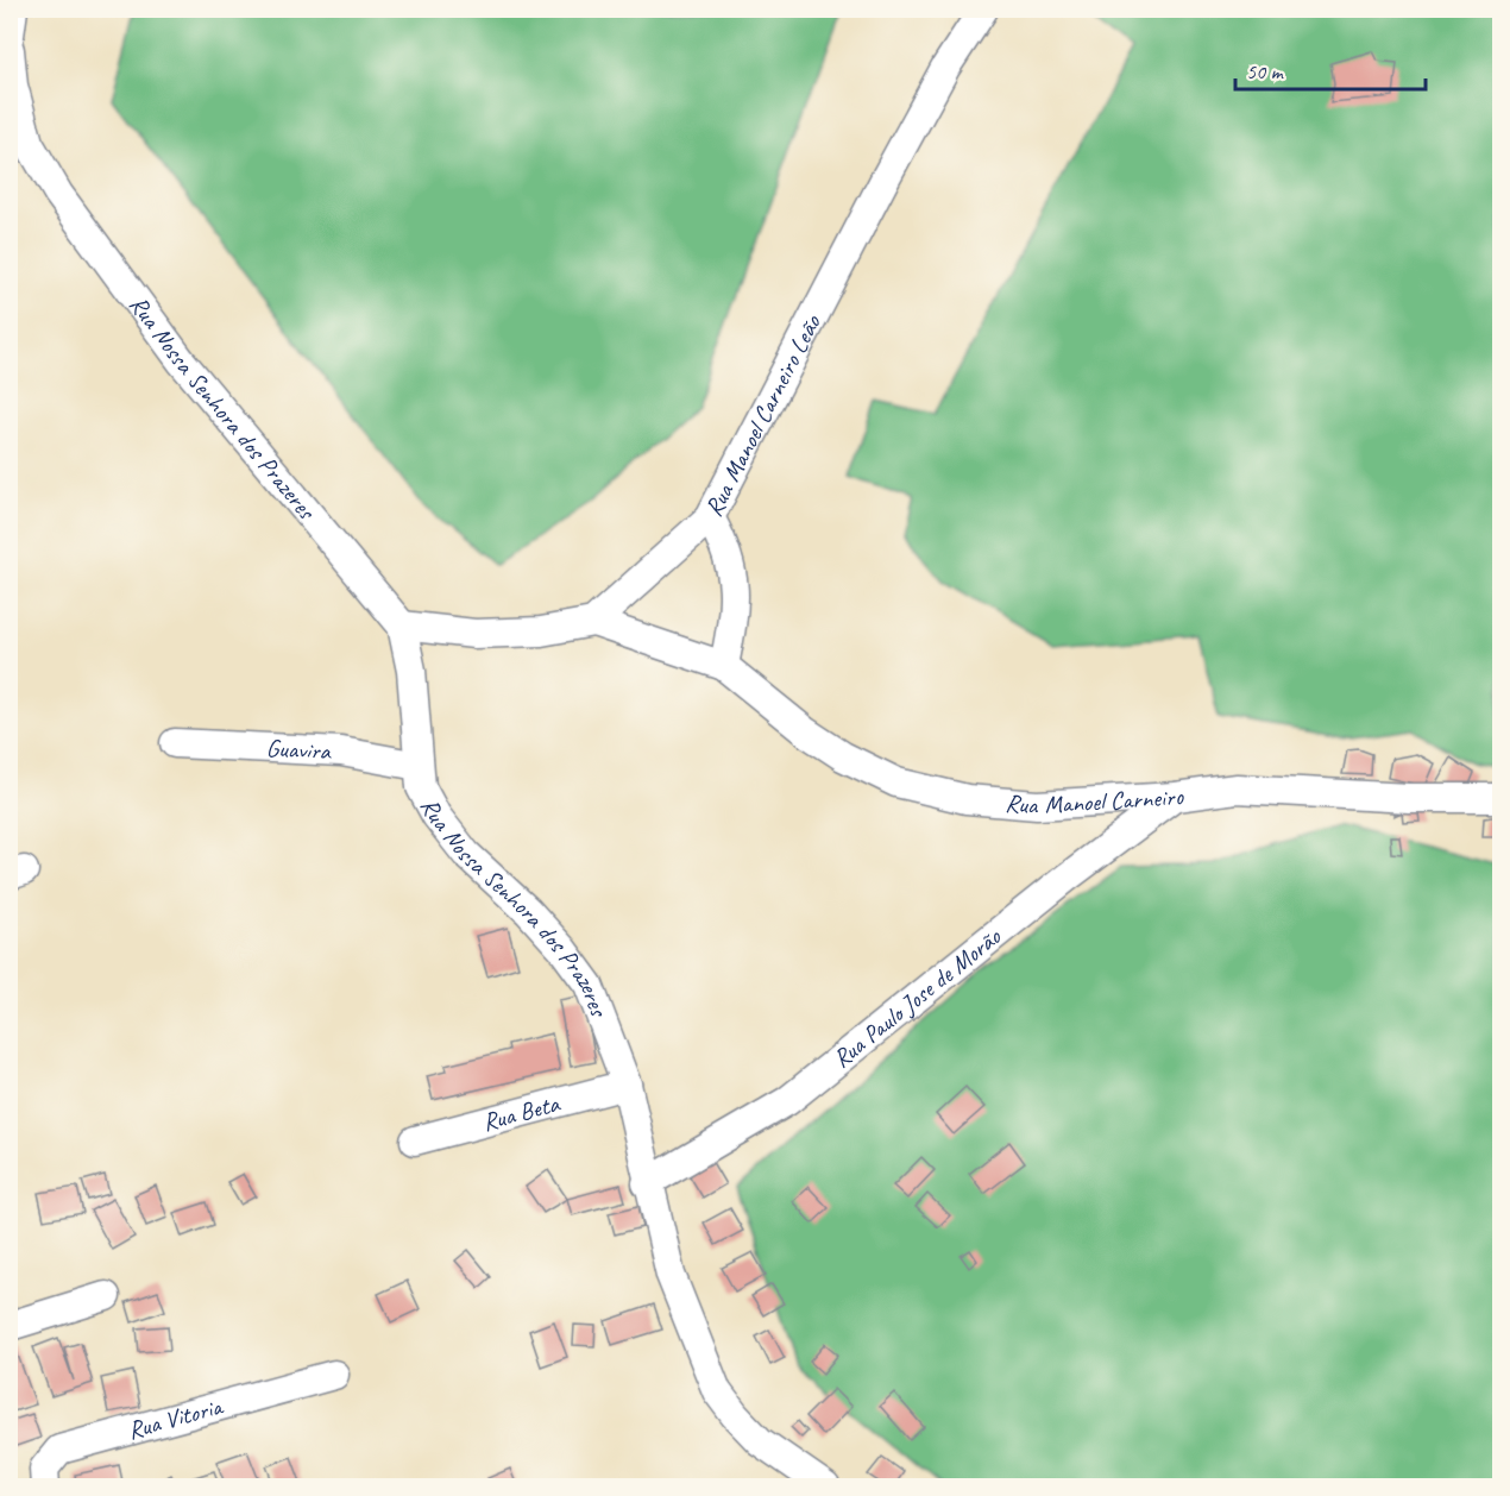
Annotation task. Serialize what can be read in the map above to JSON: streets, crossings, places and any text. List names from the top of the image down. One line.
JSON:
{"streets":{"street":["Rua Nossa Senhora dos Prazeres","Rua Manoel Carneiro Leão","Guavira","Rua Manoel Carneiro","Rua Paulo Jose de Morão","Rua Beta","Rua Vitoria"]},"crossings":[["Rua Nossa Senhora dos Prazeres","Guavira"],["Rua Nossa Senhora dos Prazeres","Rua Paulo Jose de Morão"],["Rua Nossa Senhora dos Prazeres","Rua Beta"],["Rua Manoel Carneiro Leão","Rua Manoel Carneiro"],["Rua Manoel Carneiro","Rua Paulo Jose de Morão"]],"scale_bar":"50 m"}
